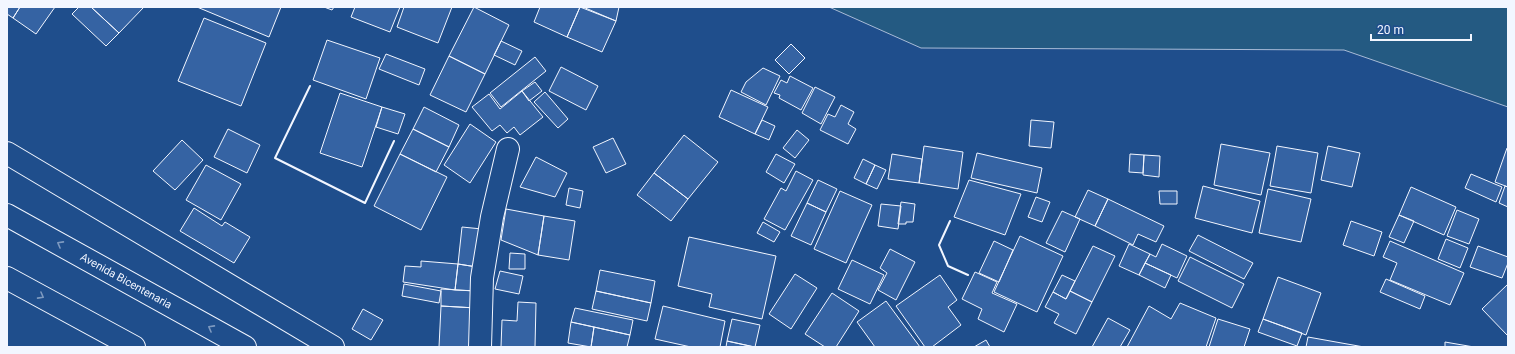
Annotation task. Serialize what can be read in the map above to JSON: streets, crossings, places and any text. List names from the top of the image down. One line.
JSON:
{"streets":{"street":["Avenida Bicentenaria"]},"scale_bar":"20 m"}
